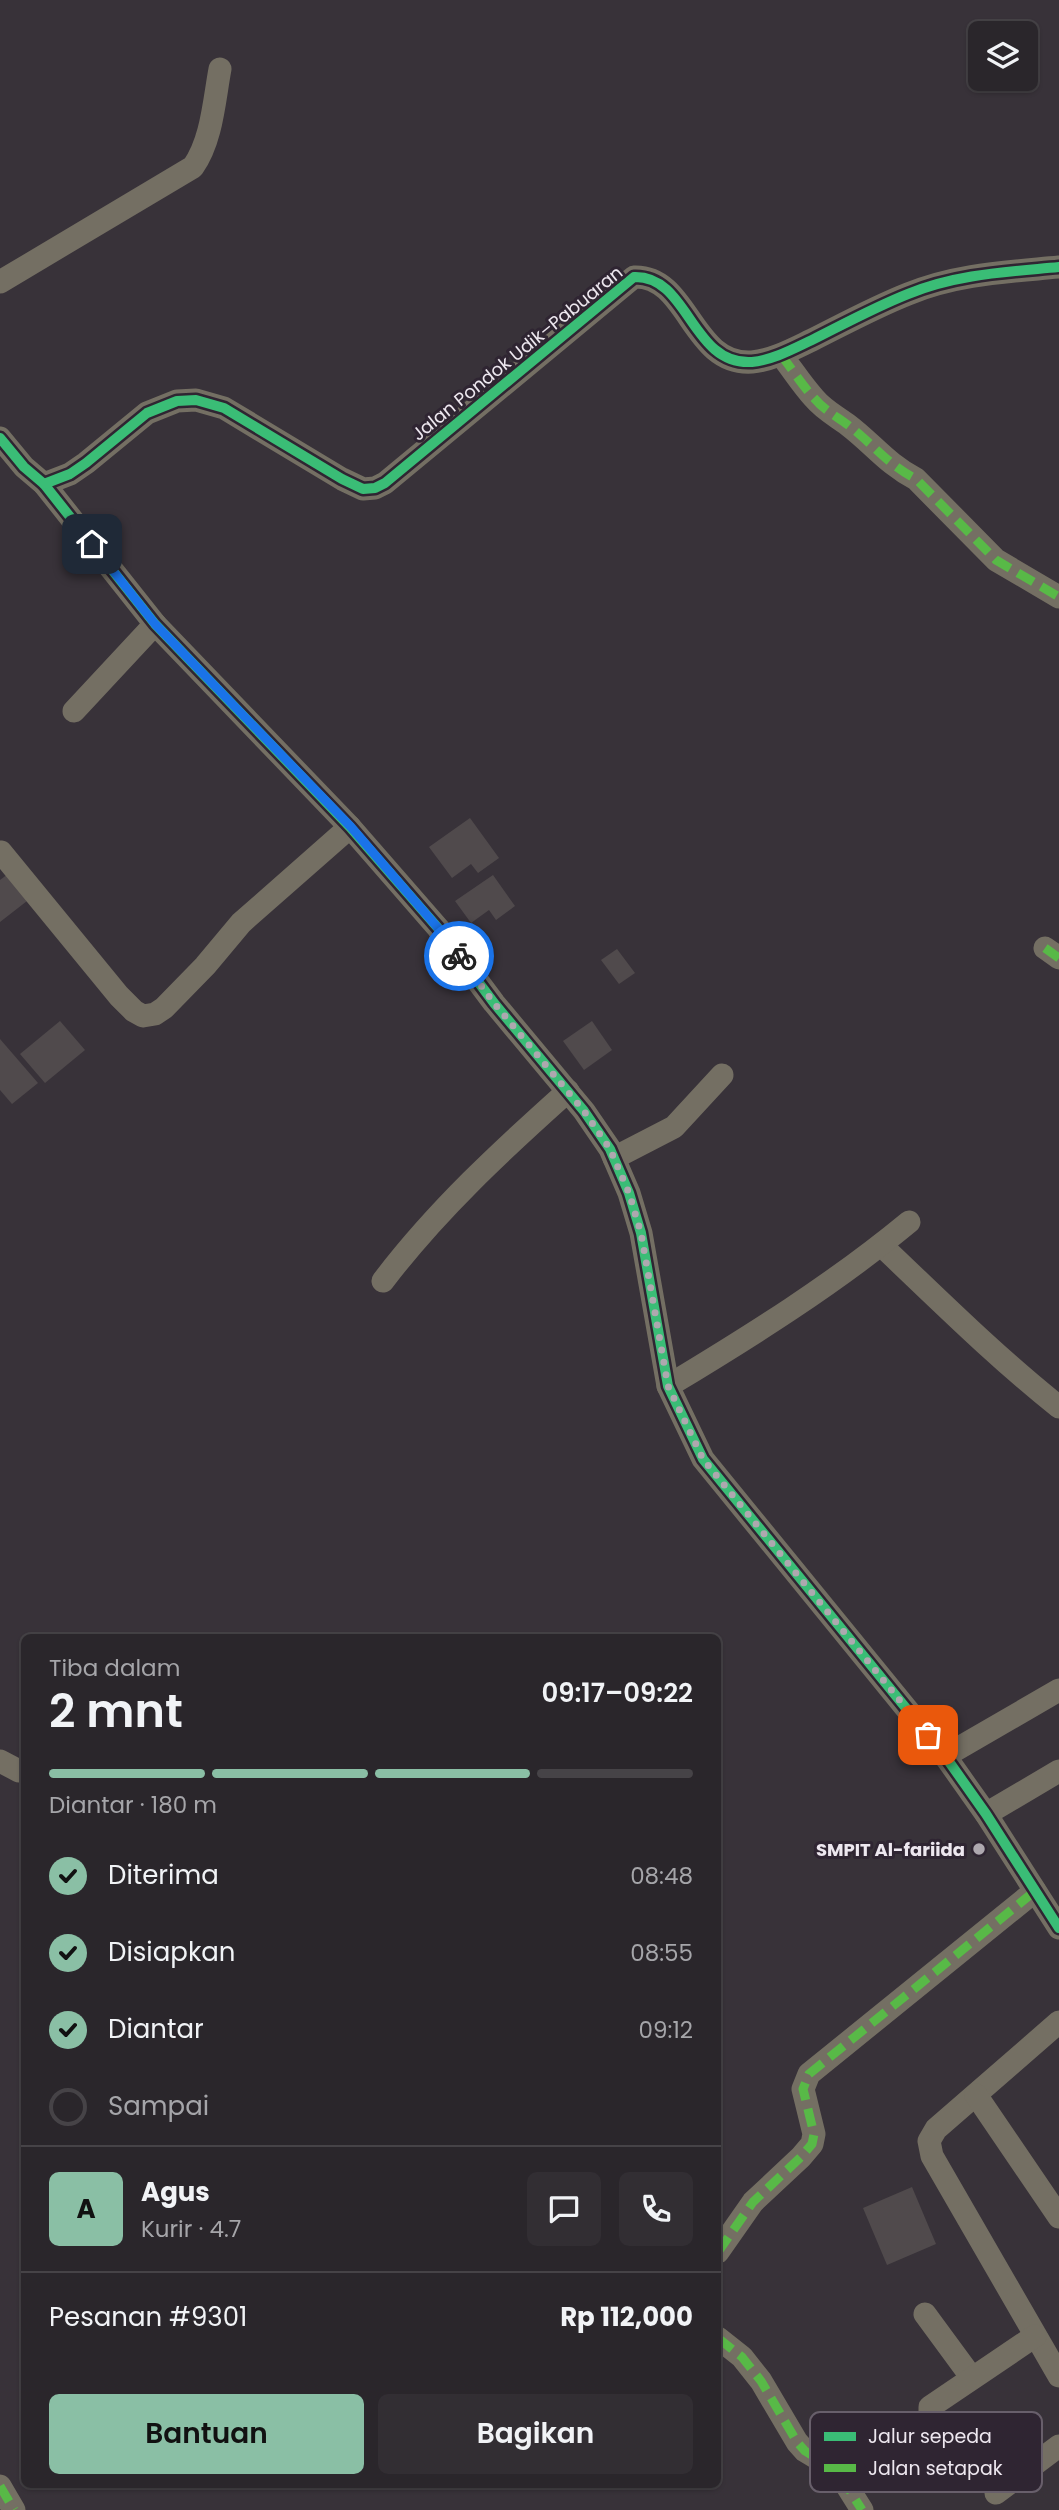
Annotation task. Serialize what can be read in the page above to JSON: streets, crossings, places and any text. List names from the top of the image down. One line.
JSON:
{"streets":{"street":["Jalan Pondok Udik–Pabuaran"]},"places":["SMPIT Al-fariida"],"legend":["Jalur sepeda","Jalan setapak"],"page":{"heading":["2 mnt","Tiba dalam","09:17–09:22"],"panel":["Agus","Kurir · 4.7","Pesanan #9301","Rp 112,000"],"bar":"Diantar · 180 m","list":[["Diterima","08:48"],["Disiapkan","08:55"],["Diantar","09:12"],"Sampai"],"round":"A","buttons":["Bantuan","Bagikan"]}}
